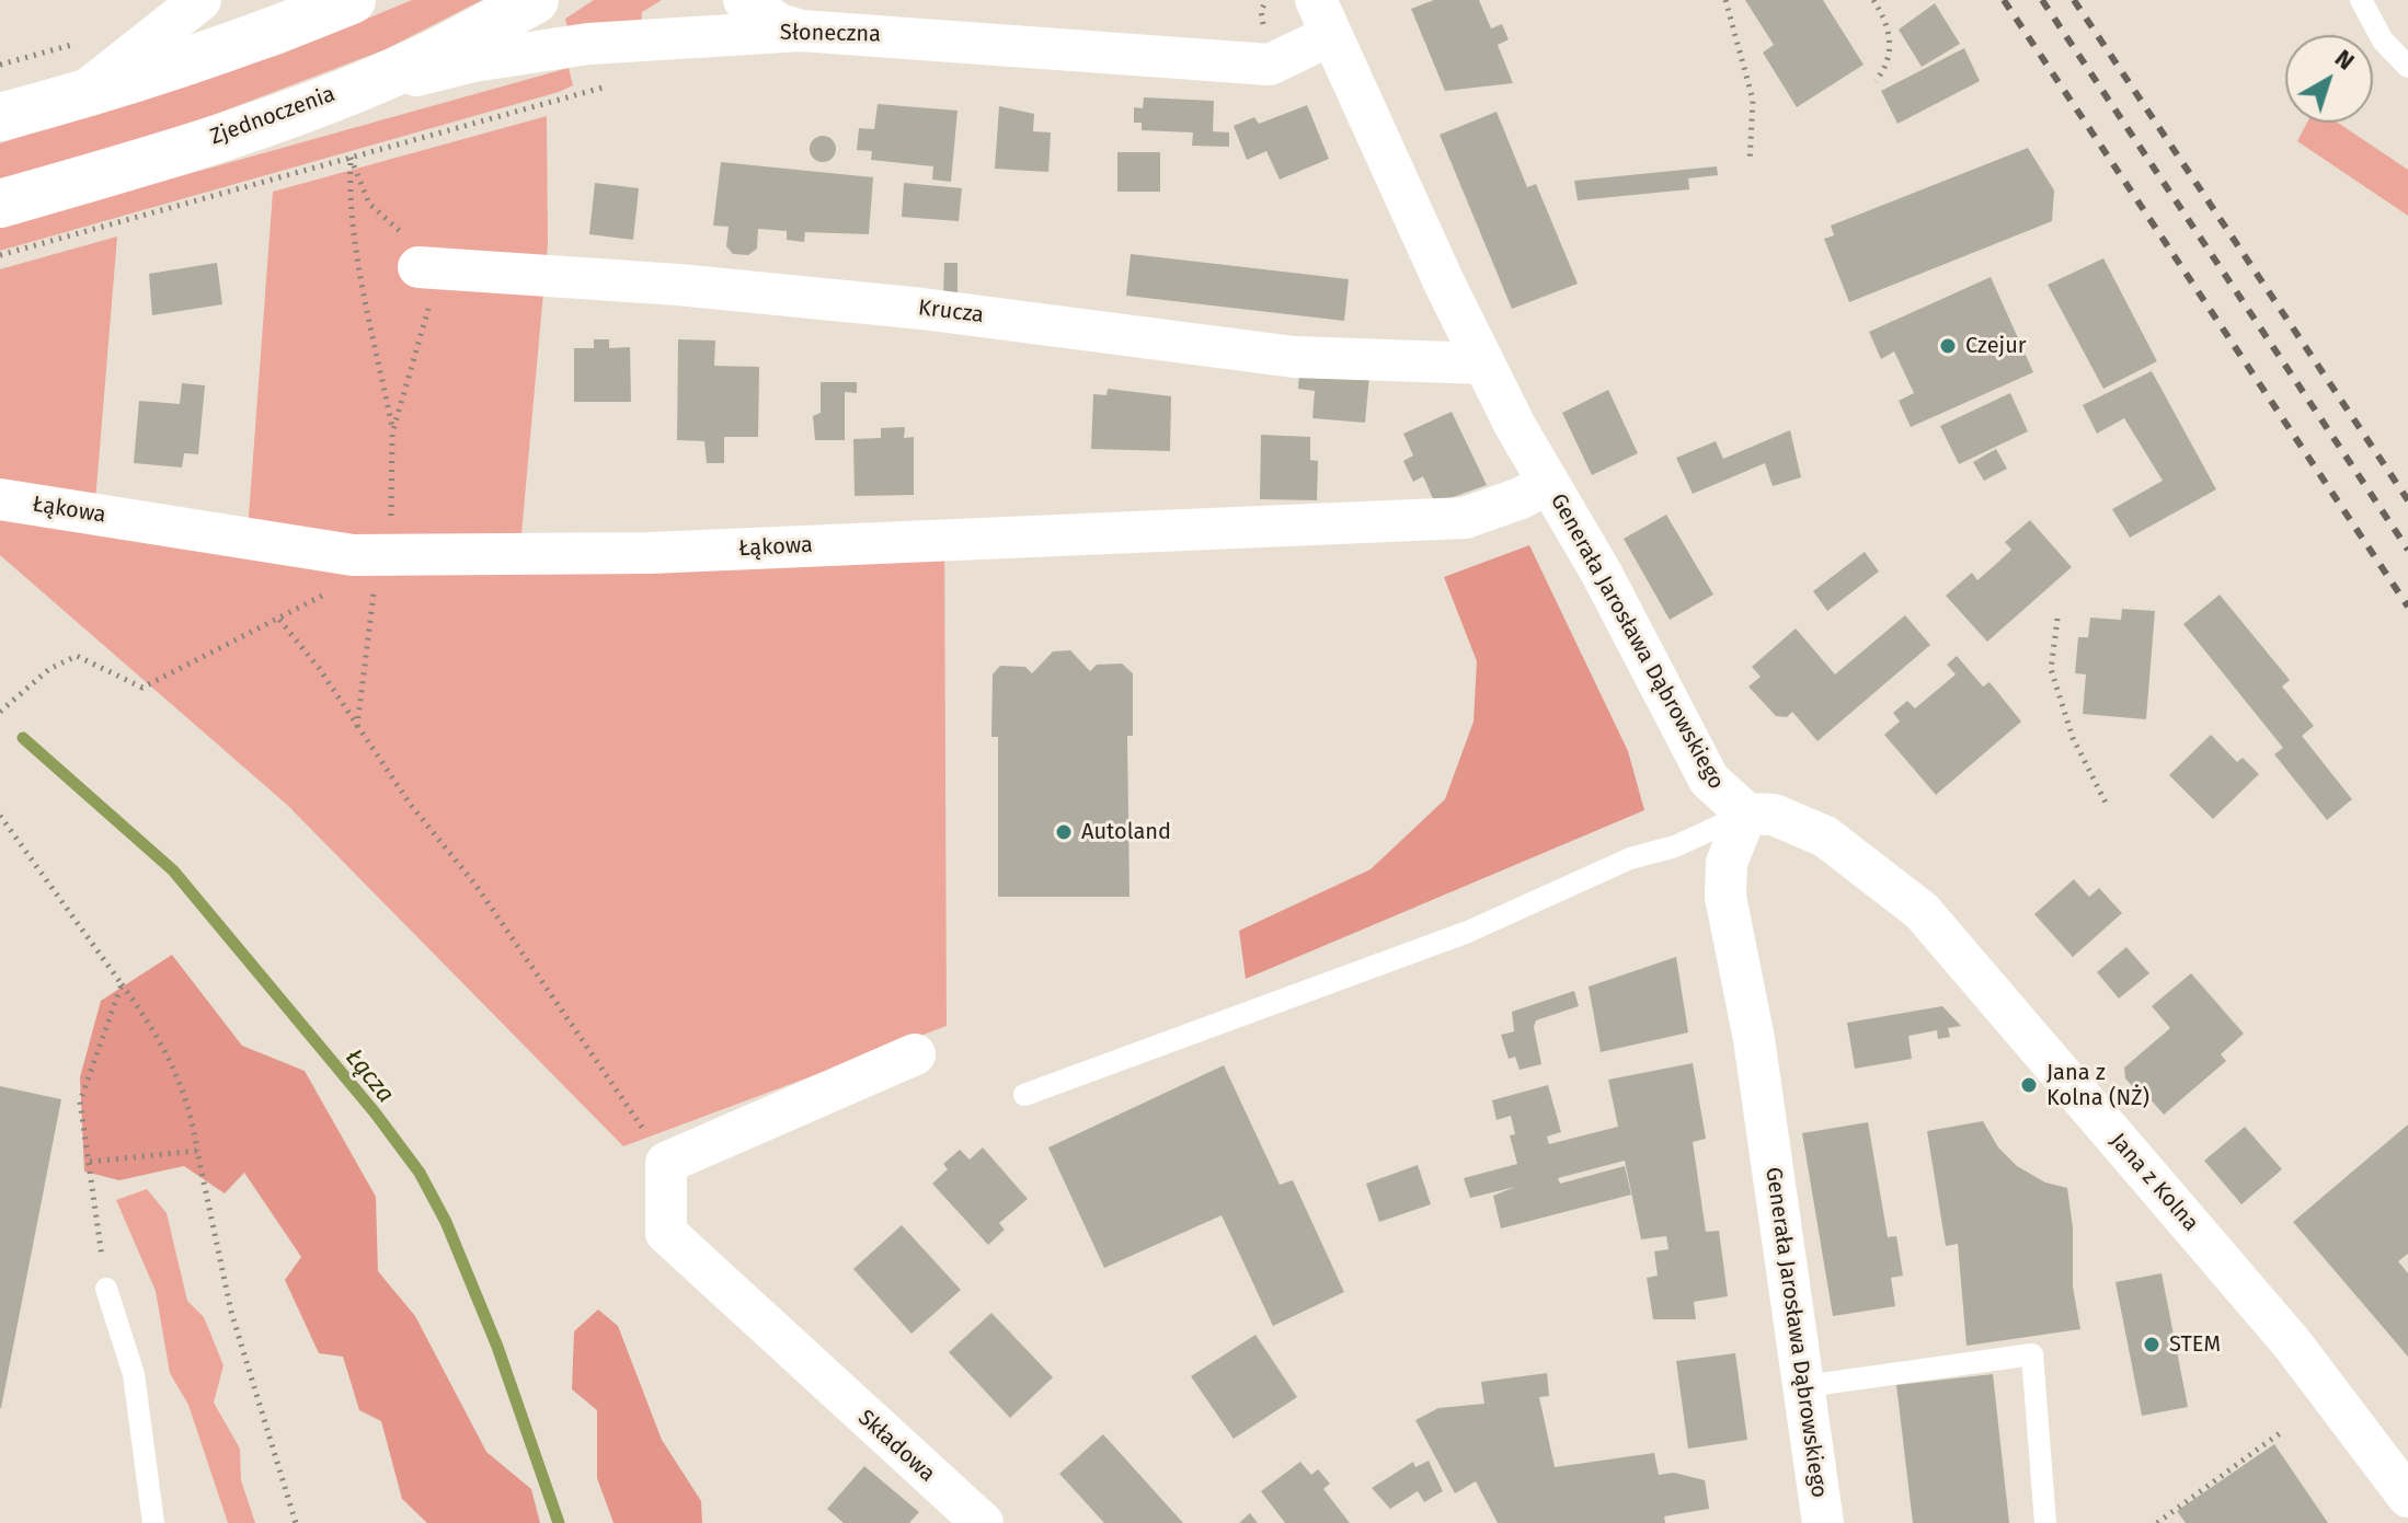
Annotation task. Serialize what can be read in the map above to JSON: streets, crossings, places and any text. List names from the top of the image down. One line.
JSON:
{"streets":{"main road":["Zjednoczenia"],"street":["Słoneczna","Krucza","Łąkowa","Generała Jarosława Dąbrowskiego","Jana z Kolna","Składowa"]},"crossings":[["Słoneczna","Zjednoczenia"],["Słoneczna","Generała Jarosława Dąbrowskiego"],["Krucza","Generała Jarosława Dąbrowskiego"],["Łąkowa","Generała Jarosława Dąbrowskiego"],["Generała Jarosława Dąbrowskiego","Jana z Kolna"]],"water":["Łącza"],"places":["Czejur","Autoland","Jana z Kolna (NŻ)","STEM"],"north":"top right"}
